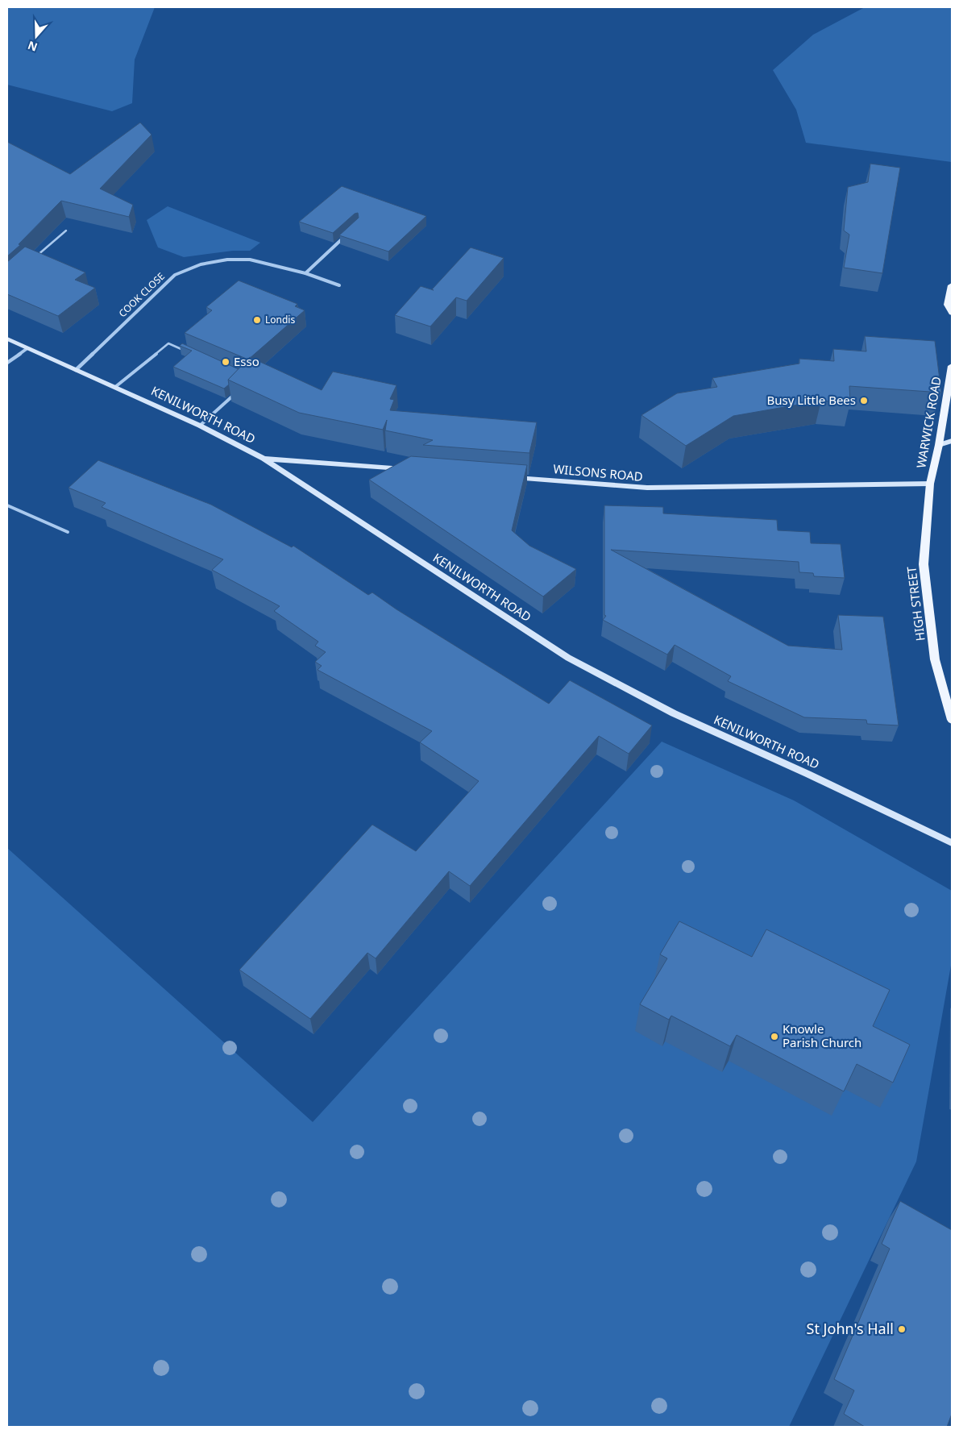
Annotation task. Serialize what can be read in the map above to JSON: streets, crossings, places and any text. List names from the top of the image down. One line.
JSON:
{"streets":{"main road":["KENILWORTH ROAD","WARWICK ROAD","WILSONS ROAD","HIGH STREET"],"street":["COOK CLOSE"]},"crossings":[["COOK CLOSE","KENILWORTH ROAD"],["WARWICK ROAD","WILSONS ROAD"],["WARWICK ROAD","HIGH STREET"],["WILSONS ROAD","HIGH STREET"]],"places":["Londis","Esso","Busy Little Bees","Knowle Parish Church","St John's Hall"],"north":"bottom"}
